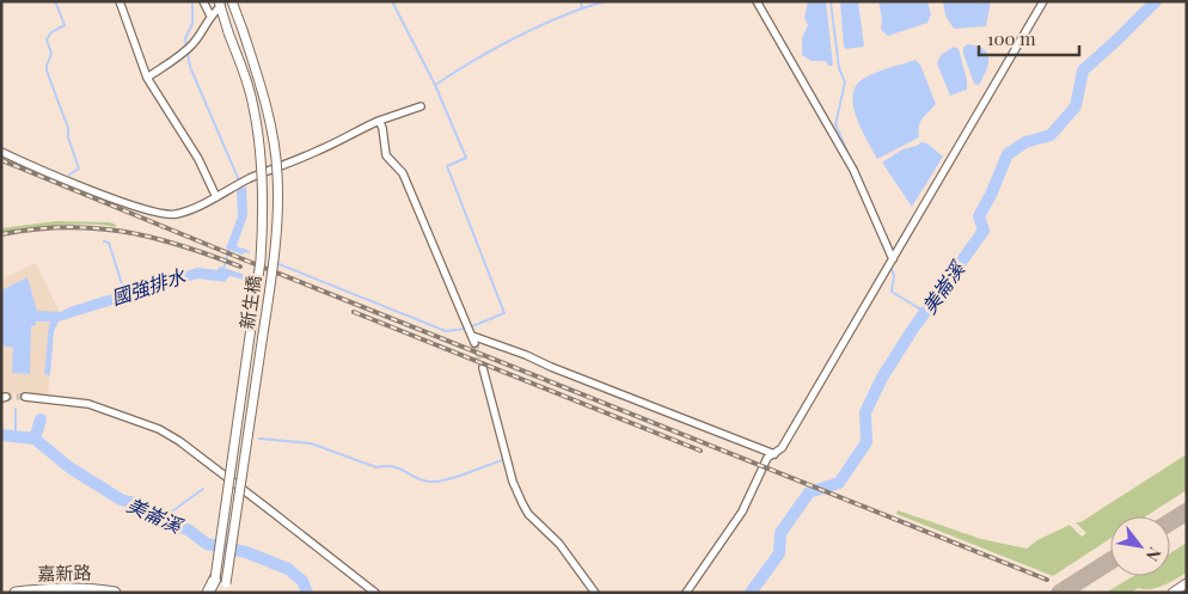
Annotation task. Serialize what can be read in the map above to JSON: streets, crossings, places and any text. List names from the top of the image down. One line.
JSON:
{"streets":{"main road":["嘉新路"],"street":["新生橋"]},"water":["國強排水","美崙溪"],"scale_bar":"100 m","north":"bottom right"}
